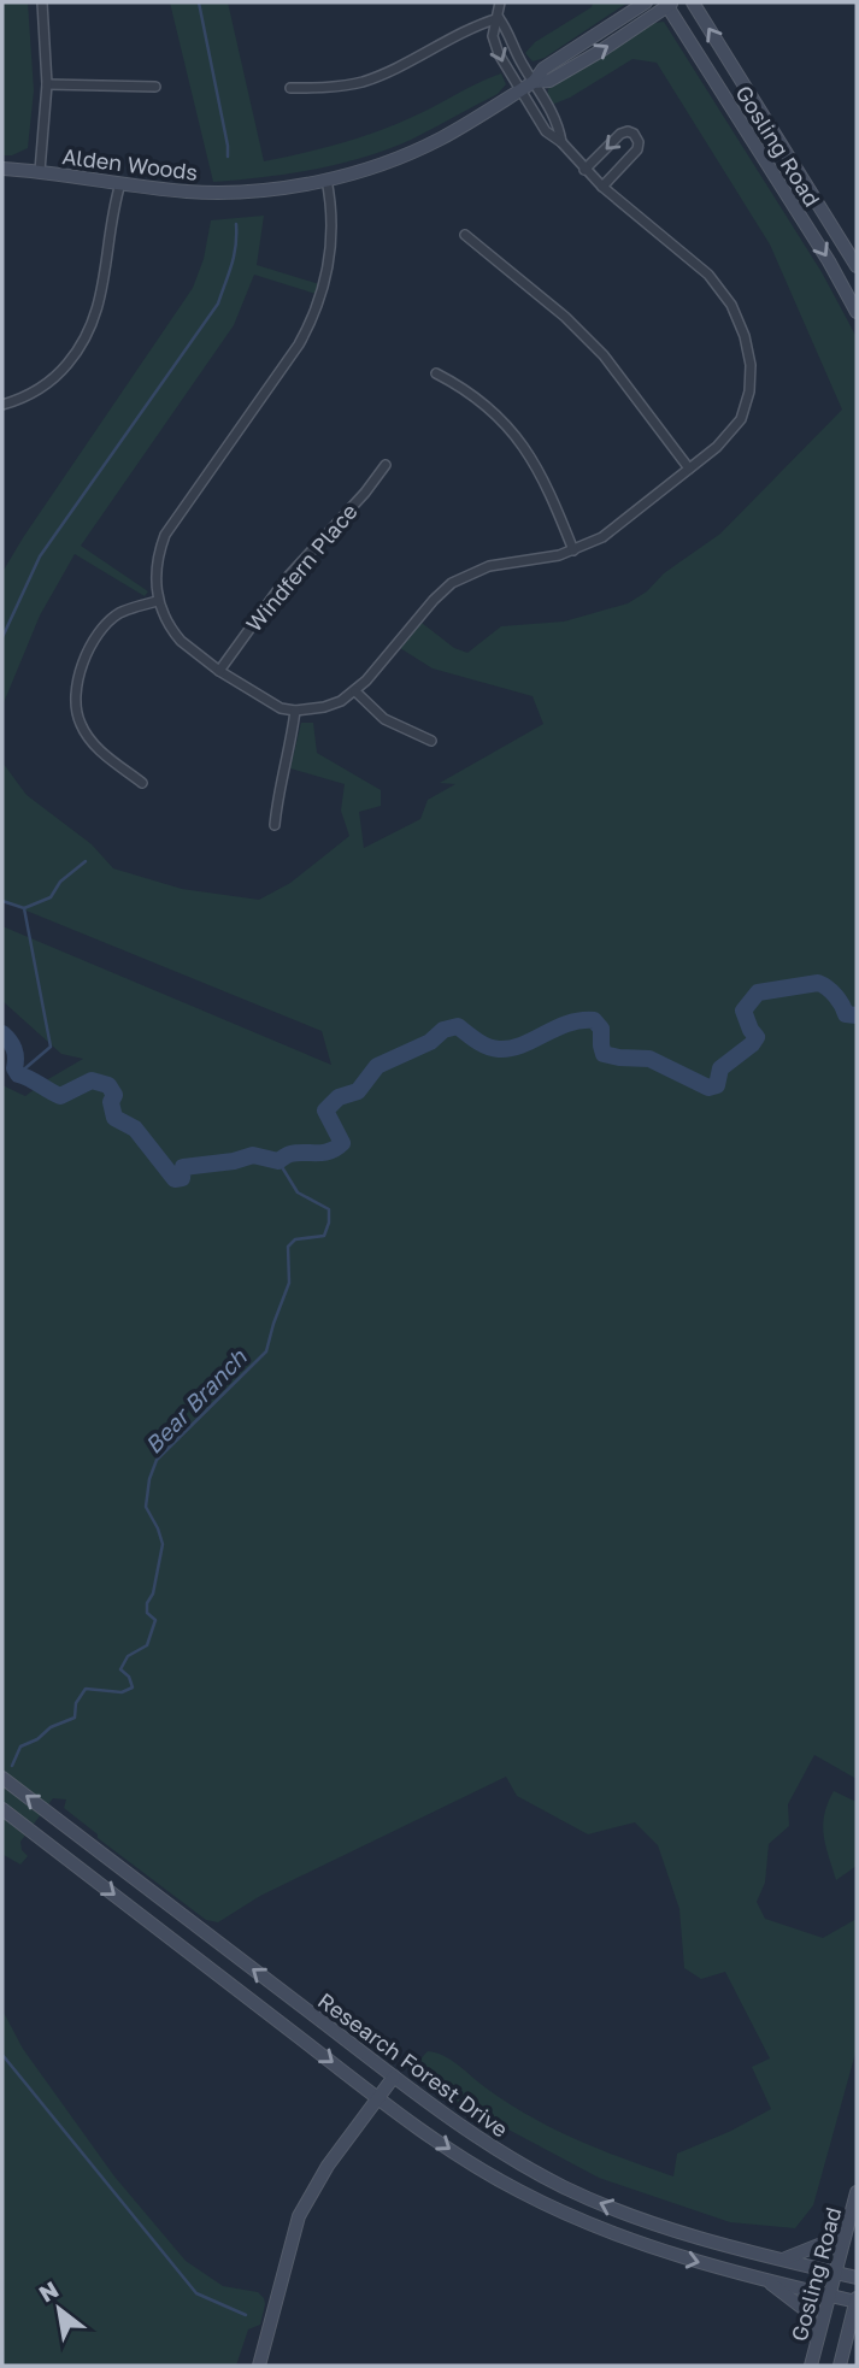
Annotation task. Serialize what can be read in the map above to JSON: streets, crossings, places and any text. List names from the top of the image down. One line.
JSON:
{"streets":{"main road":["Gosling Road","Alden Woods","Research Forest Drive"],"street":["Windfern Place"]},"crossings":[["Gosling Road","Alden Woods"],["Gosling Road","Research Forest Drive"]],"water":["Bear Branch"],"north":"top left"}
